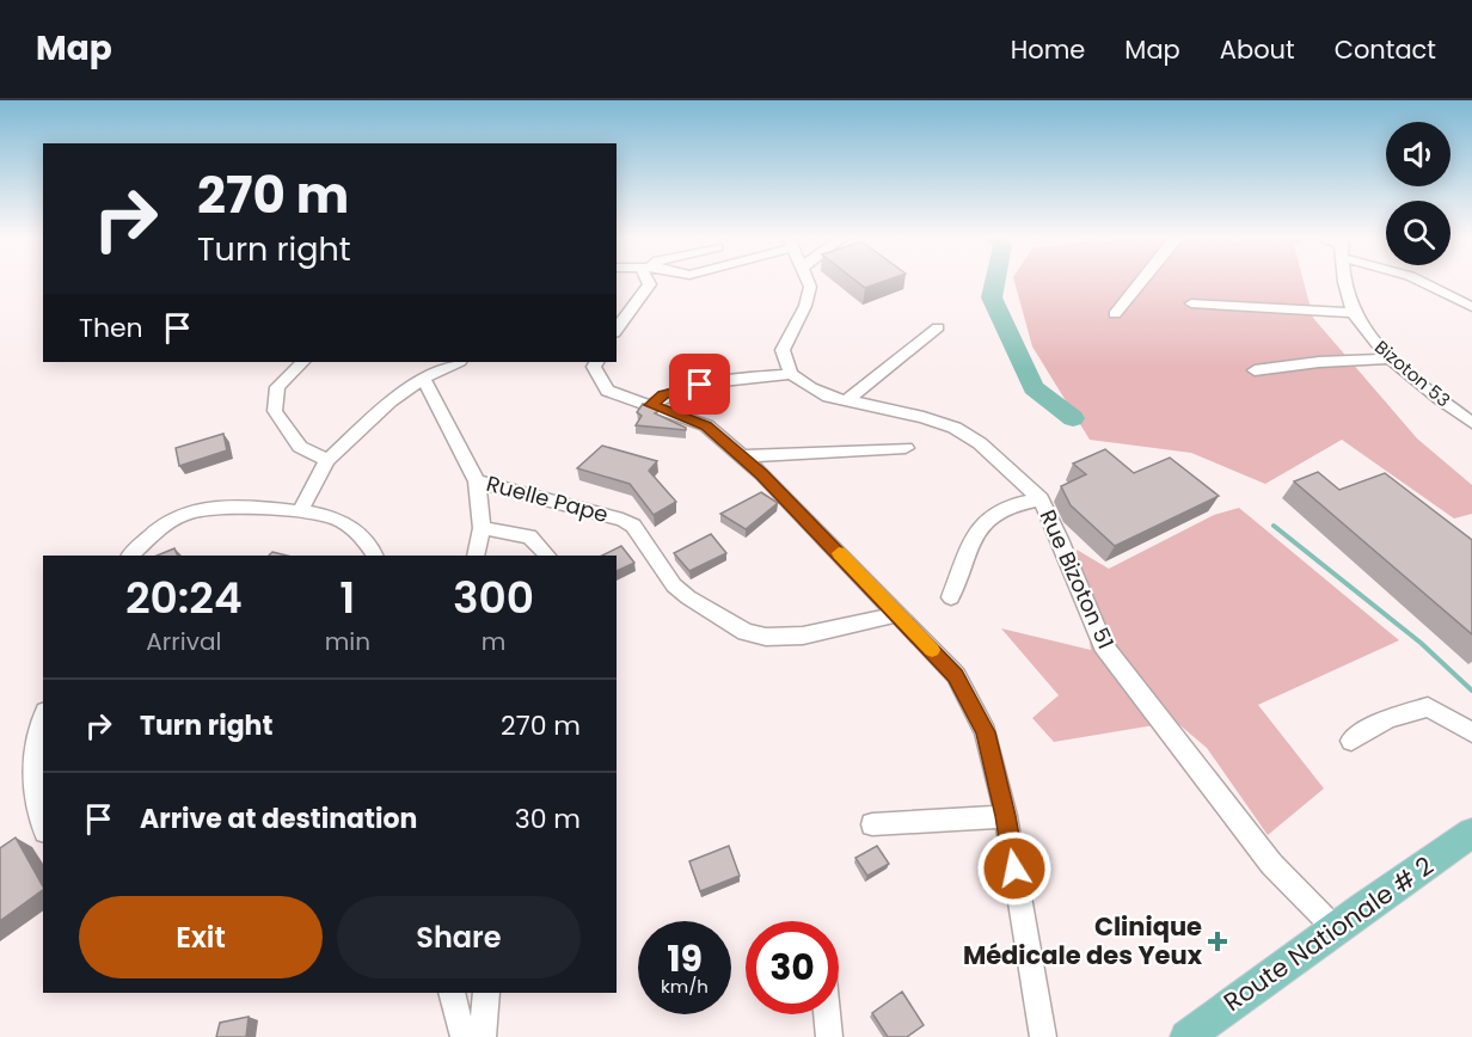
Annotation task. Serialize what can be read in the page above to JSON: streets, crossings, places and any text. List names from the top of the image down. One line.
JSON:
{"streets":{"main road":["Route Nationale # 2"],"street":["Bizoton 53","Ruelle Pape","Rue Bizoton 51"]},"crossings":[["Rue Bizoton 51","Route Nationale # 2"]],"places":{"health":["Clinique Médicale des Yeux"]},"page":{"header":"Map","nav":["Home","Map","About","Contact"],"turn":["270 m","Turn right"],"then":"Then","eta":["20:24","Arrival","1","min","300","m"],"list":[{"name":"Turn right","value":"270 m"},{"name":"Arrive at destination","value":"30 m"}],"buttons":["Exit","Share"],"speed":"19 km/h","limit":"30"}}
